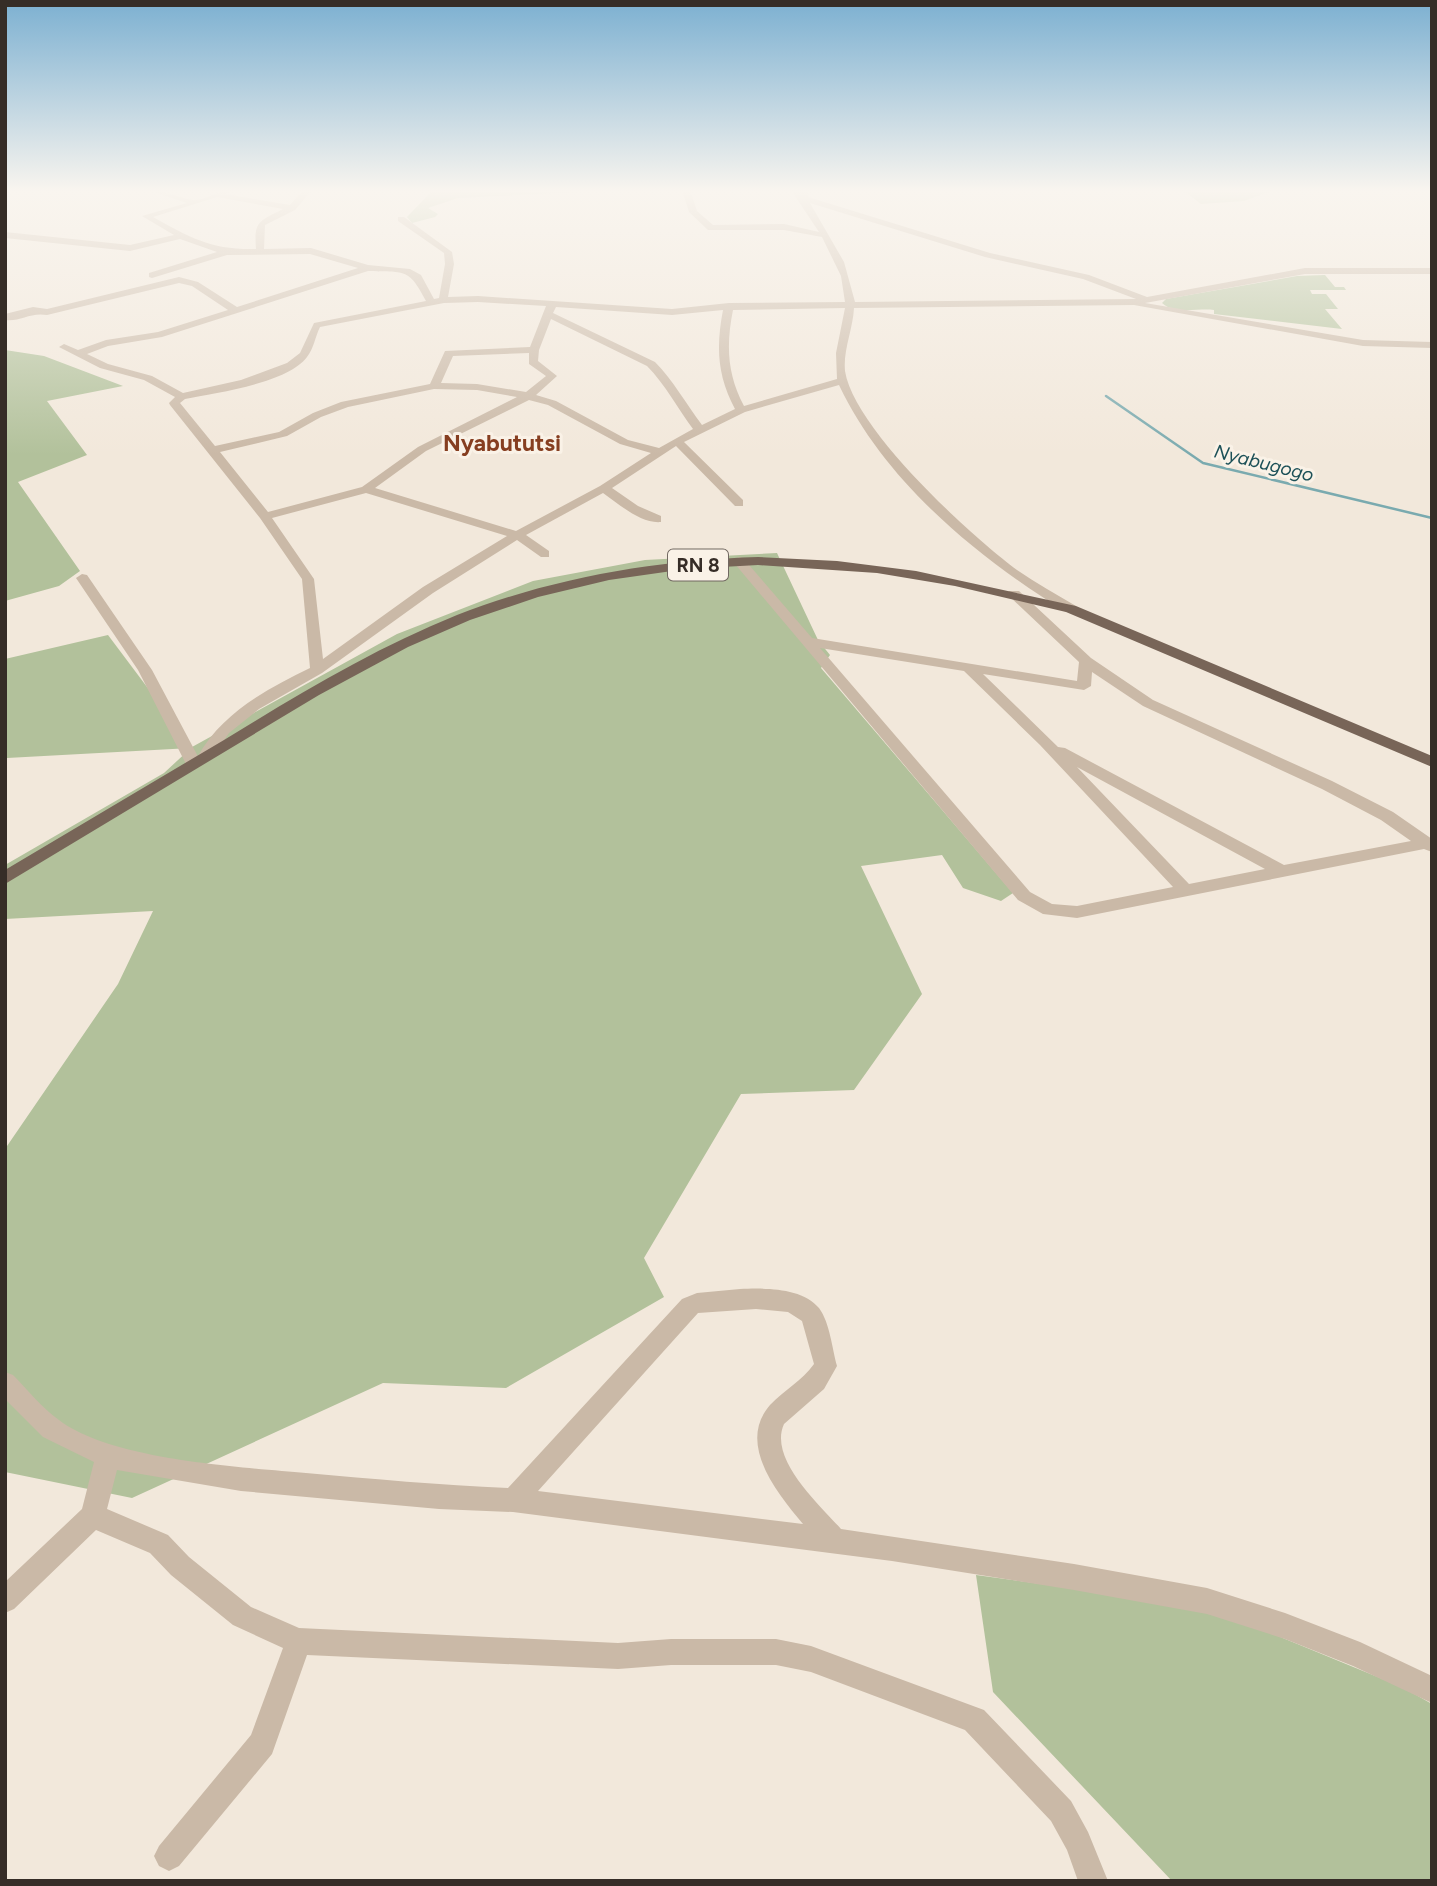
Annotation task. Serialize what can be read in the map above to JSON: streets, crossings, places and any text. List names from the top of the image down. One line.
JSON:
{"streets":{"main road":["RN 8"]},"districts":["Nyabututsi"],"water":["Nyabugogo"]}
